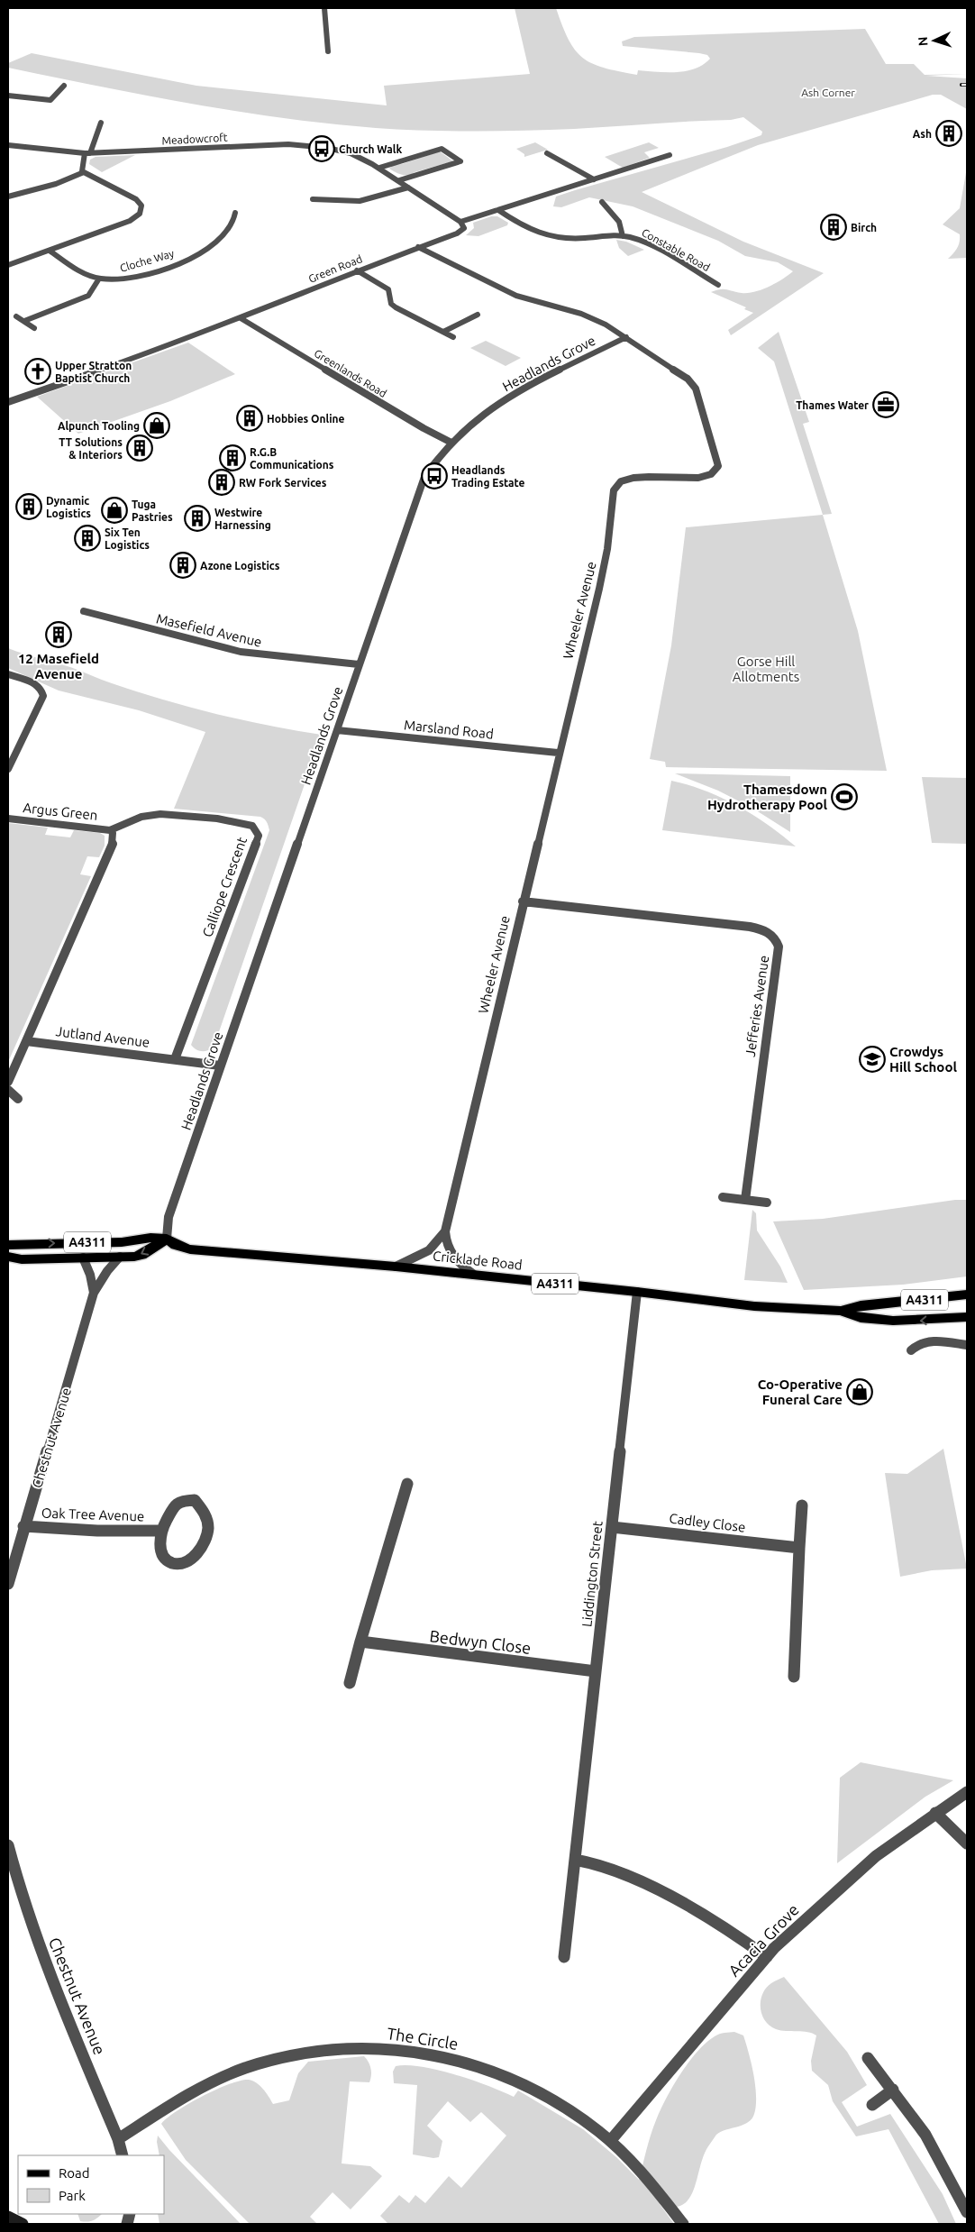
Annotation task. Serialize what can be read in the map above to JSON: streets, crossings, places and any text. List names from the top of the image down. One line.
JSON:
{"streets":{"main road":["A4311","Cricklade Road"],"street":["Meadowcroft","Constable Road","Cloche Way","Green Road","Headlands Grove","Greenlands Road","Wheeler Avenue","Masefield Avenue","Marsland Road","Argus Green","Calliope Crescent","Jefferies Avenue","Jutland Avenue","Chestnut Avenue","Oak Tree Avenue","Cadley Close","Liddington Street","Bedwyn Close","Acacia Grove","The Circle"]},"crossings":[["Meadowcroft","Green Road"],["Green Road","Greenlands Road"],["Green Road","Wheeler Avenue"],["Headlands Grove","Greenlands Road"],["Headlands Grove","Wheeler Avenue"],["Headlands Grove","Masefield Avenue"],["Headlands Grove","Marsland Road"],["Headlands Grove","Jutland Avenue"],["Headlands Grove","A4311"],["Headlands Grove","Cricklade Road"],["Wheeler Avenue","Marsland Road"],["Wheeler Avenue","Jefferies Avenue"],["Wheeler Avenue","Cricklade Road"],["Argus Green","Calliope Crescent"],["Calliope Crescent","Jutland Avenue"],["A4311","Cricklade Road"],["A4311","Chestnut Avenue"],["Cricklade Road","Liddington Street"],["Chestnut Avenue","Oak Tree Avenue"],["Chestnut Avenue","The Circle"],["Cadley Close","Liddington Street"],["Liddington Street","Bedwyn Close"],["Acacia Grove","The Circle"]],"parks":["Ash Corner","Gorse Hill Allotments"],"places":{"building":["Ash","Birch","Hobbies Online","TT Solutions & Interiors","R.G.B Communications","RW Fork Services","Dynamic Logistics","Westwire Harnessing","Six Ten Logistics","Azone Logistics","12 Masefield Avenue"],"bus stop":["Church Walk","Headlands Trading Estate"],"church":["Upper Stratton Baptist Church"],"office":["Thames Water"],"shop":["Alpunch Tooling","Tuga Pastries","Co-Operative Funeral Care"],"sports":["Thamesdown Hydrotherapy Pool"],"school or university":["Crowdys Hill School"]},"legend":["Road","Park"],"north":"left"}
